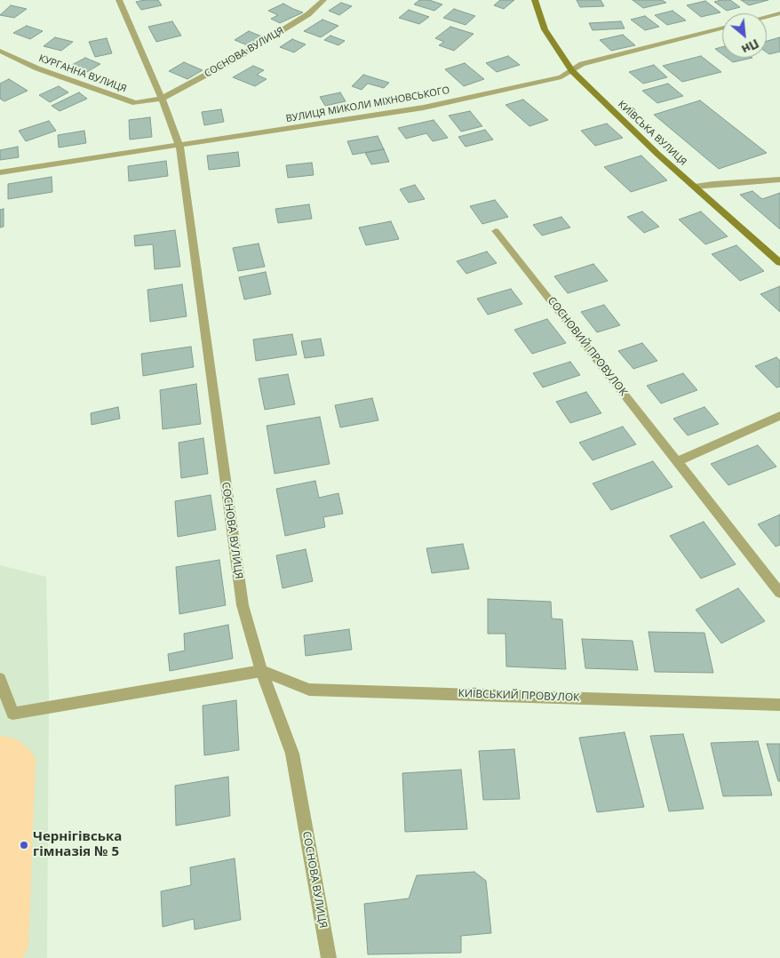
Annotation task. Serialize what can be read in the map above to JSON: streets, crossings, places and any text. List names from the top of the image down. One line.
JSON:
{"streets":{"main road":["КИЇВСЬКА ВУЛИЦЯ"],"street":["СОСНОВА ВУЛИЦЯ","КУРГАННА ВУЛИЦЯ","ВУЛИЦЯ МИКОЛИ МІХНОВСЬКОГО","СОСНОВИЙ ПРОВУЛОК","КИЇВСЬКИЙ ПРОВУЛОК"]},"crossings":[["СОСНОВА ВУЛИЦЯ","КУРГАННА ВУЛИЦЯ"],["СОСНОВА ВУЛИЦЯ","ВУЛИЦЯ МИКОЛИ МІХНОВСЬКОГО"],["СОСНОВА ВУЛИЦЯ","КИЇВСЬКИЙ ПРОВУЛОК"],["ВУЛИЦЯ МИКОЛИ МІХНОВСЬКОГО","КИЇВСЬКА ВУЛИЦЯ"]],"places":["Чернігівська гімназія № 5"],"north":"bottom right"}
